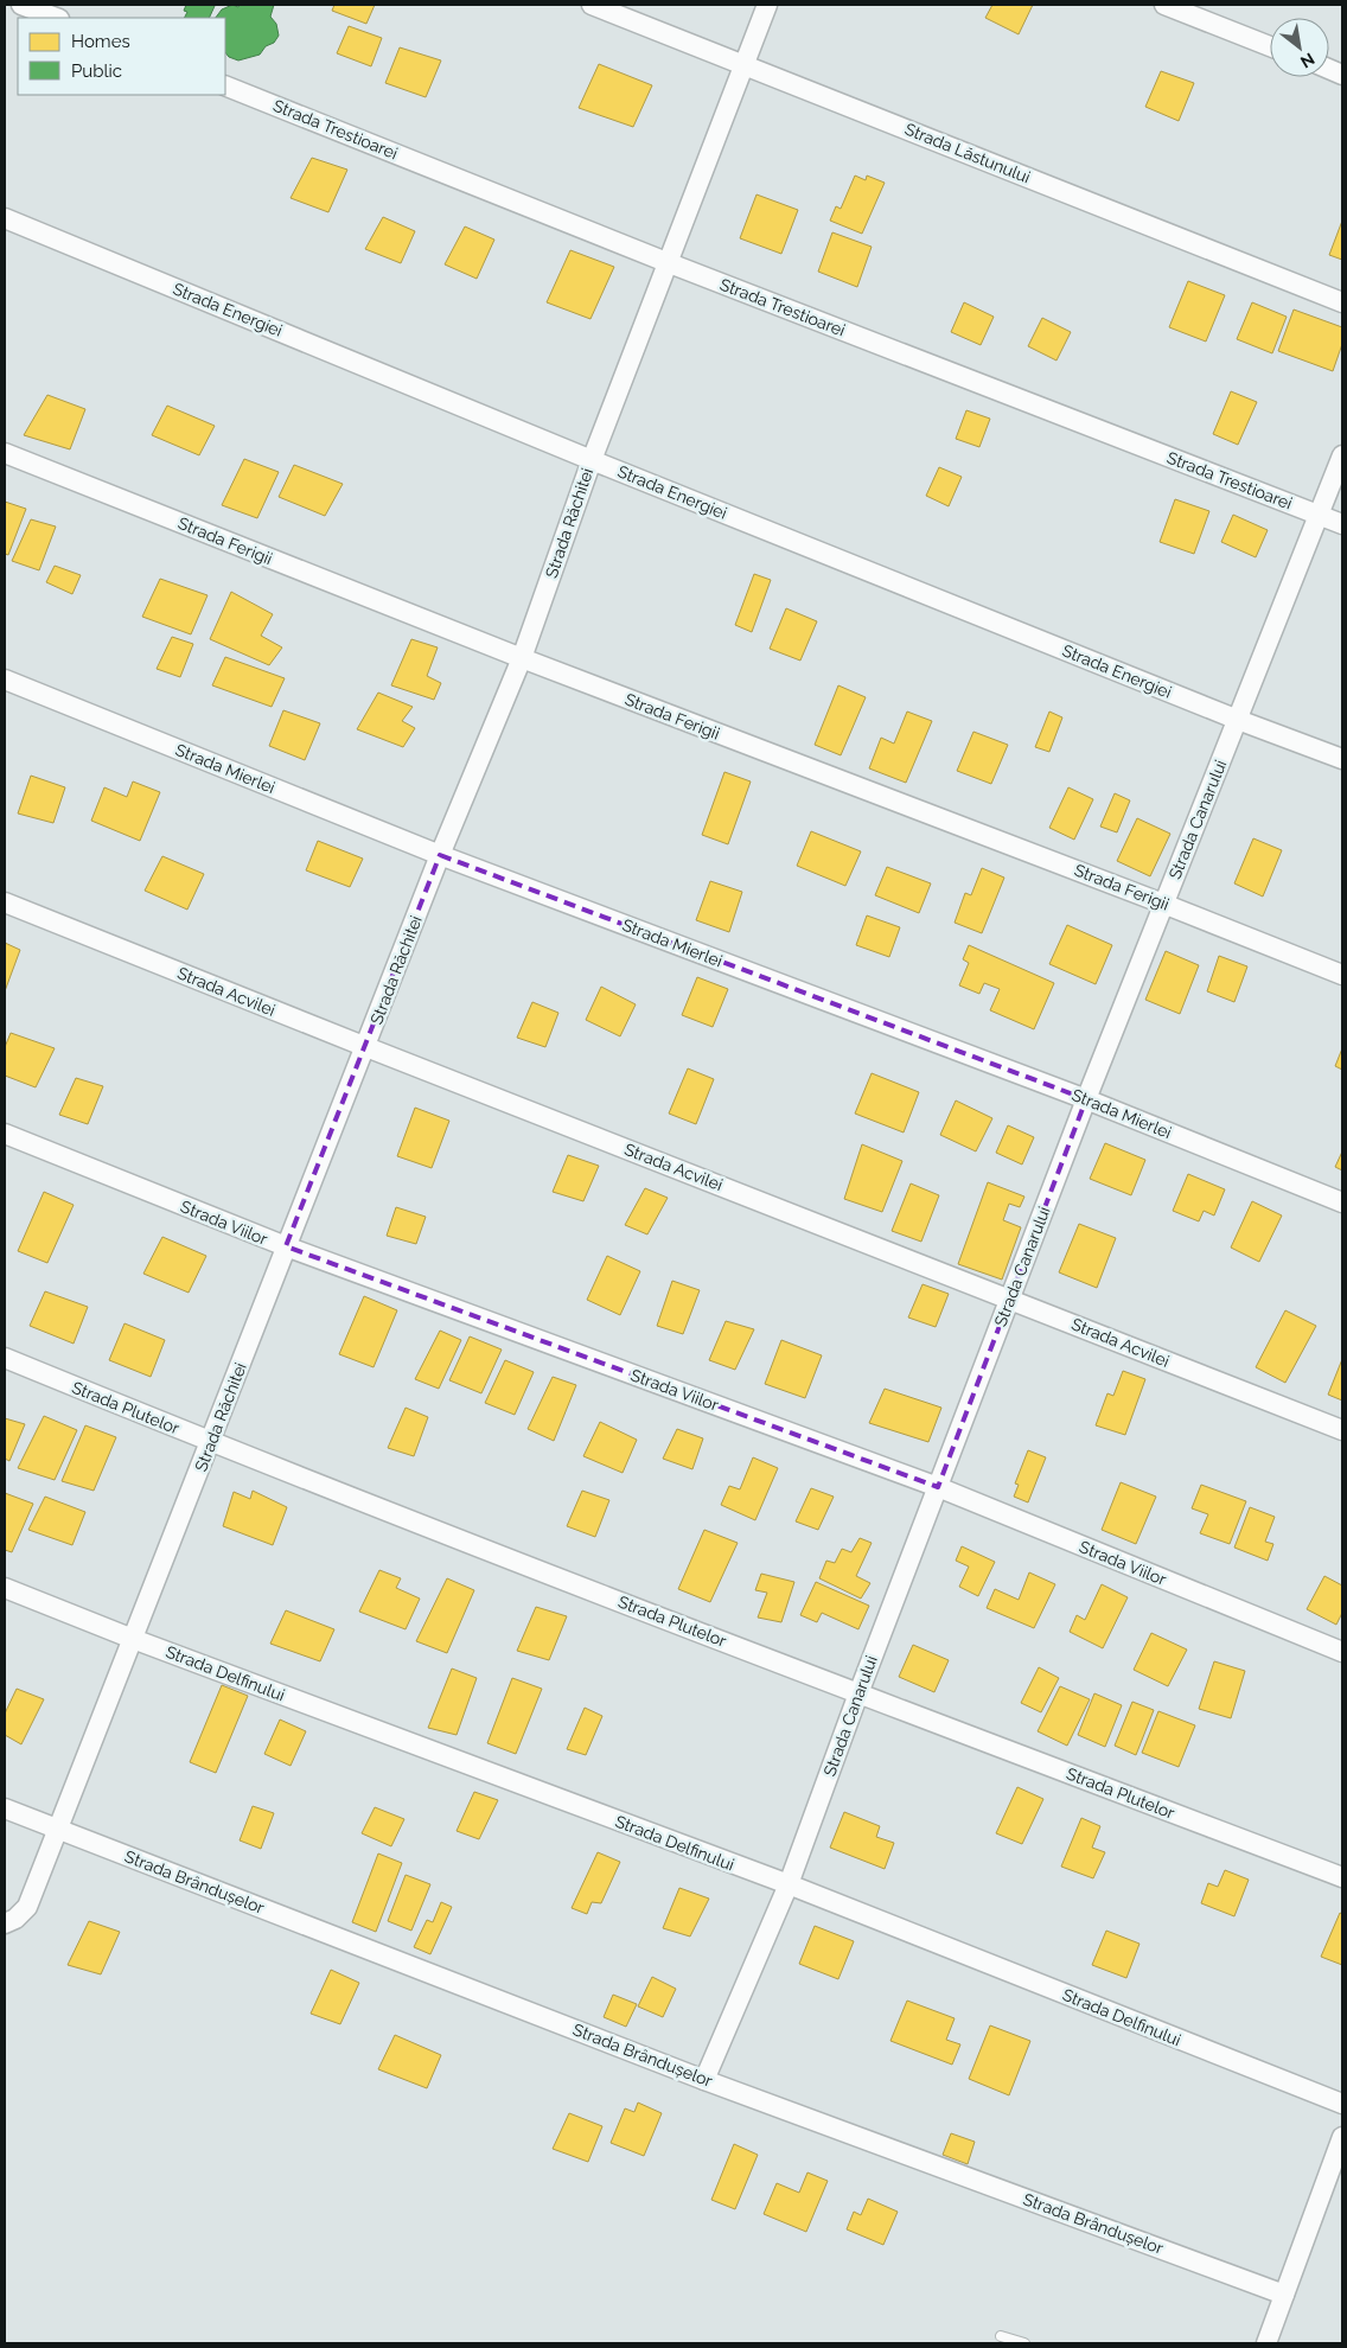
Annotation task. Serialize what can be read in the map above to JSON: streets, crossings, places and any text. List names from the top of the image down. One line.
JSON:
{"streets":{"street":["Strada Trestioarei","Strada Lăstunului","Strada Energiei","Strada Răchitei","Strada Ferigii","Strada Mierlei","Strada Canarului","Strada Acvilei","Strada Viilor","Strada Plutelor","Strada Delfinului","Strada Brândușelor"]},"crossings":[["Strada Trestioarei","Strada Răchitei"],["Strada Trestioarei","Strada Canarului"],["Strada Lăstunului","Strada Răchitei"],["Strada Energiei","Strada Răchitei"],["Strada Energiei","Strada Canarului"],["Strada Răchitei","Strada Ferigii"],["Strada Răchitei","Strada Mierlei"],["Strada Răchitei","Strada Acvilei"],["Strada Răchitei","Strada Viilor"],["Strada Răchitei","Strada Plutelor"],["Strada Răchitei","Strada Delfinului"],["Strada Răchitei","Strada Brândușelor"],["Strada Ferigii","Strada Canarului"],["Strada Mierlei","Strada Canarului"],["Strada Canarului","Strada Acvilei"],["Strada Canarului","Strada Viilor"],["Strada Canarului","Strada Plutelor"],["Strada Canarului","Strada Delfinului"],["Strada Canarului","Strada Brândușelor"]],"legend":["Homes","Public"],"north":"bottom right"}
